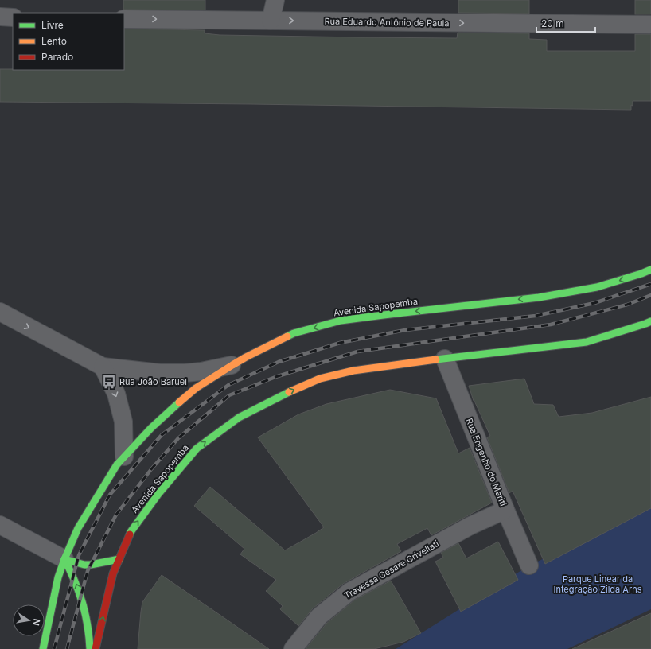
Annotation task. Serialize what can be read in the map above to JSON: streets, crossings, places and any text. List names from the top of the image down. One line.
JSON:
{"streets":{"main road":["Avenida Sapopemba"],"street":["Rua Eduardo Antônio de Paula","Rua Engenho do Meriti","Travessa Cesare Crivellati"]},"crossings":[["Avenida Sapopemba","Rua Engenho do Meriti"],["Rua Engenho do Meriti","Travessa Cesare Crivellati"]],"one_way":["Rua Eduardo Antônio de Paula"],"parks":["Parque Linear da Integração Zilda Arns"],"places":{"bus stop":["Rua João Baruel"]},"legend":["Livre","Lento","Parado"],"scale_bar":"20 m","north":"right"}
